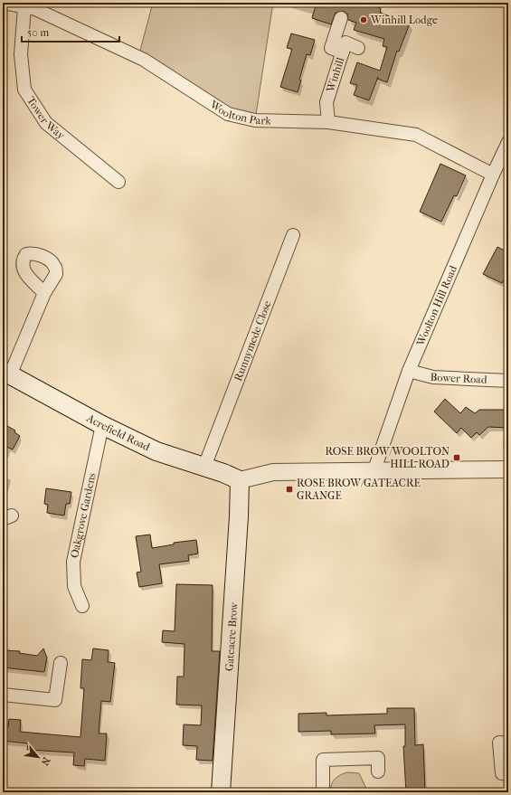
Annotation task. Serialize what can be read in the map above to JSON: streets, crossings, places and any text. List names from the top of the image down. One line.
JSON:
{"streets":{"main road":["Acrefield Road","Gateacre Brow"],"street":["Winhill","Woolton Park","Tower Way","Woolton Hill Road","Runnymede Close","Bower Road","Oakgrove Gardens"]},"crossings":[["Winhill","Woolton Park"],["Woolton Park","Tower Way"],["Woolton Park","Woolton Hill Road"],["Woolton Hill Road","Bower Road"],["Runnymede Close","Acrefield Road"],["Acrefield Road","Oakgrove Gardens"],["Acrefield Road","Gateacre Brow"]],"places":{"other":["Winhill Lodge"],"transit":["ROSE BROW/WOOLTON HILL ROAD","ROSE BROW/GATEACRE GRANGE"]},"scale_bar":"50 m","north":"bottom right"}
